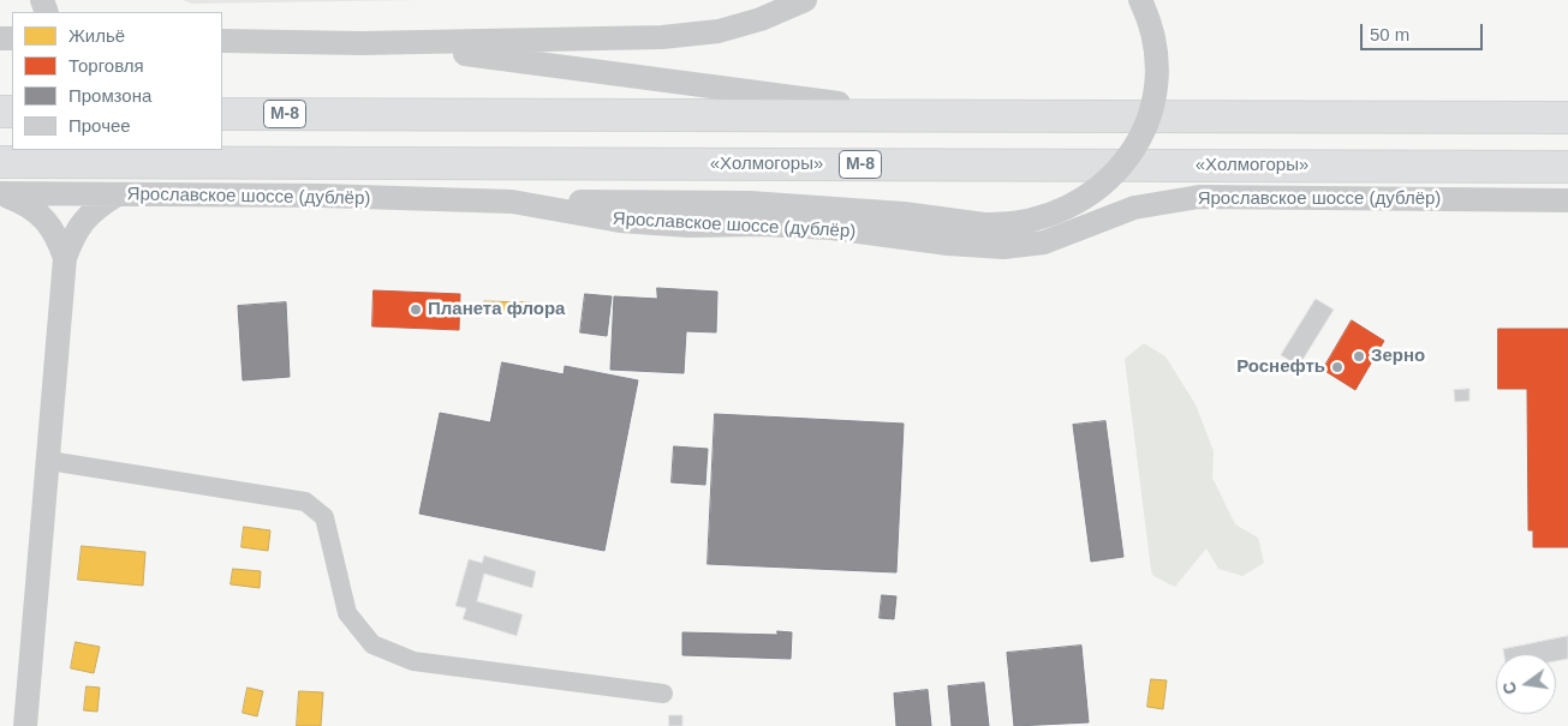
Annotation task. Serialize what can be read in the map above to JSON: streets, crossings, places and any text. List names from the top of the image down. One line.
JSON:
{"streets":{"highway":["М-8","«Холмогоры»"],"street":["Ярославское шоссе (дублёр)"]},"places":["Планета флора","Зерно","Роснефть"],"legend":["Жильё","Торговля","Промзона","Прочее"],"scale_bar":"50 m","north":"left"}
